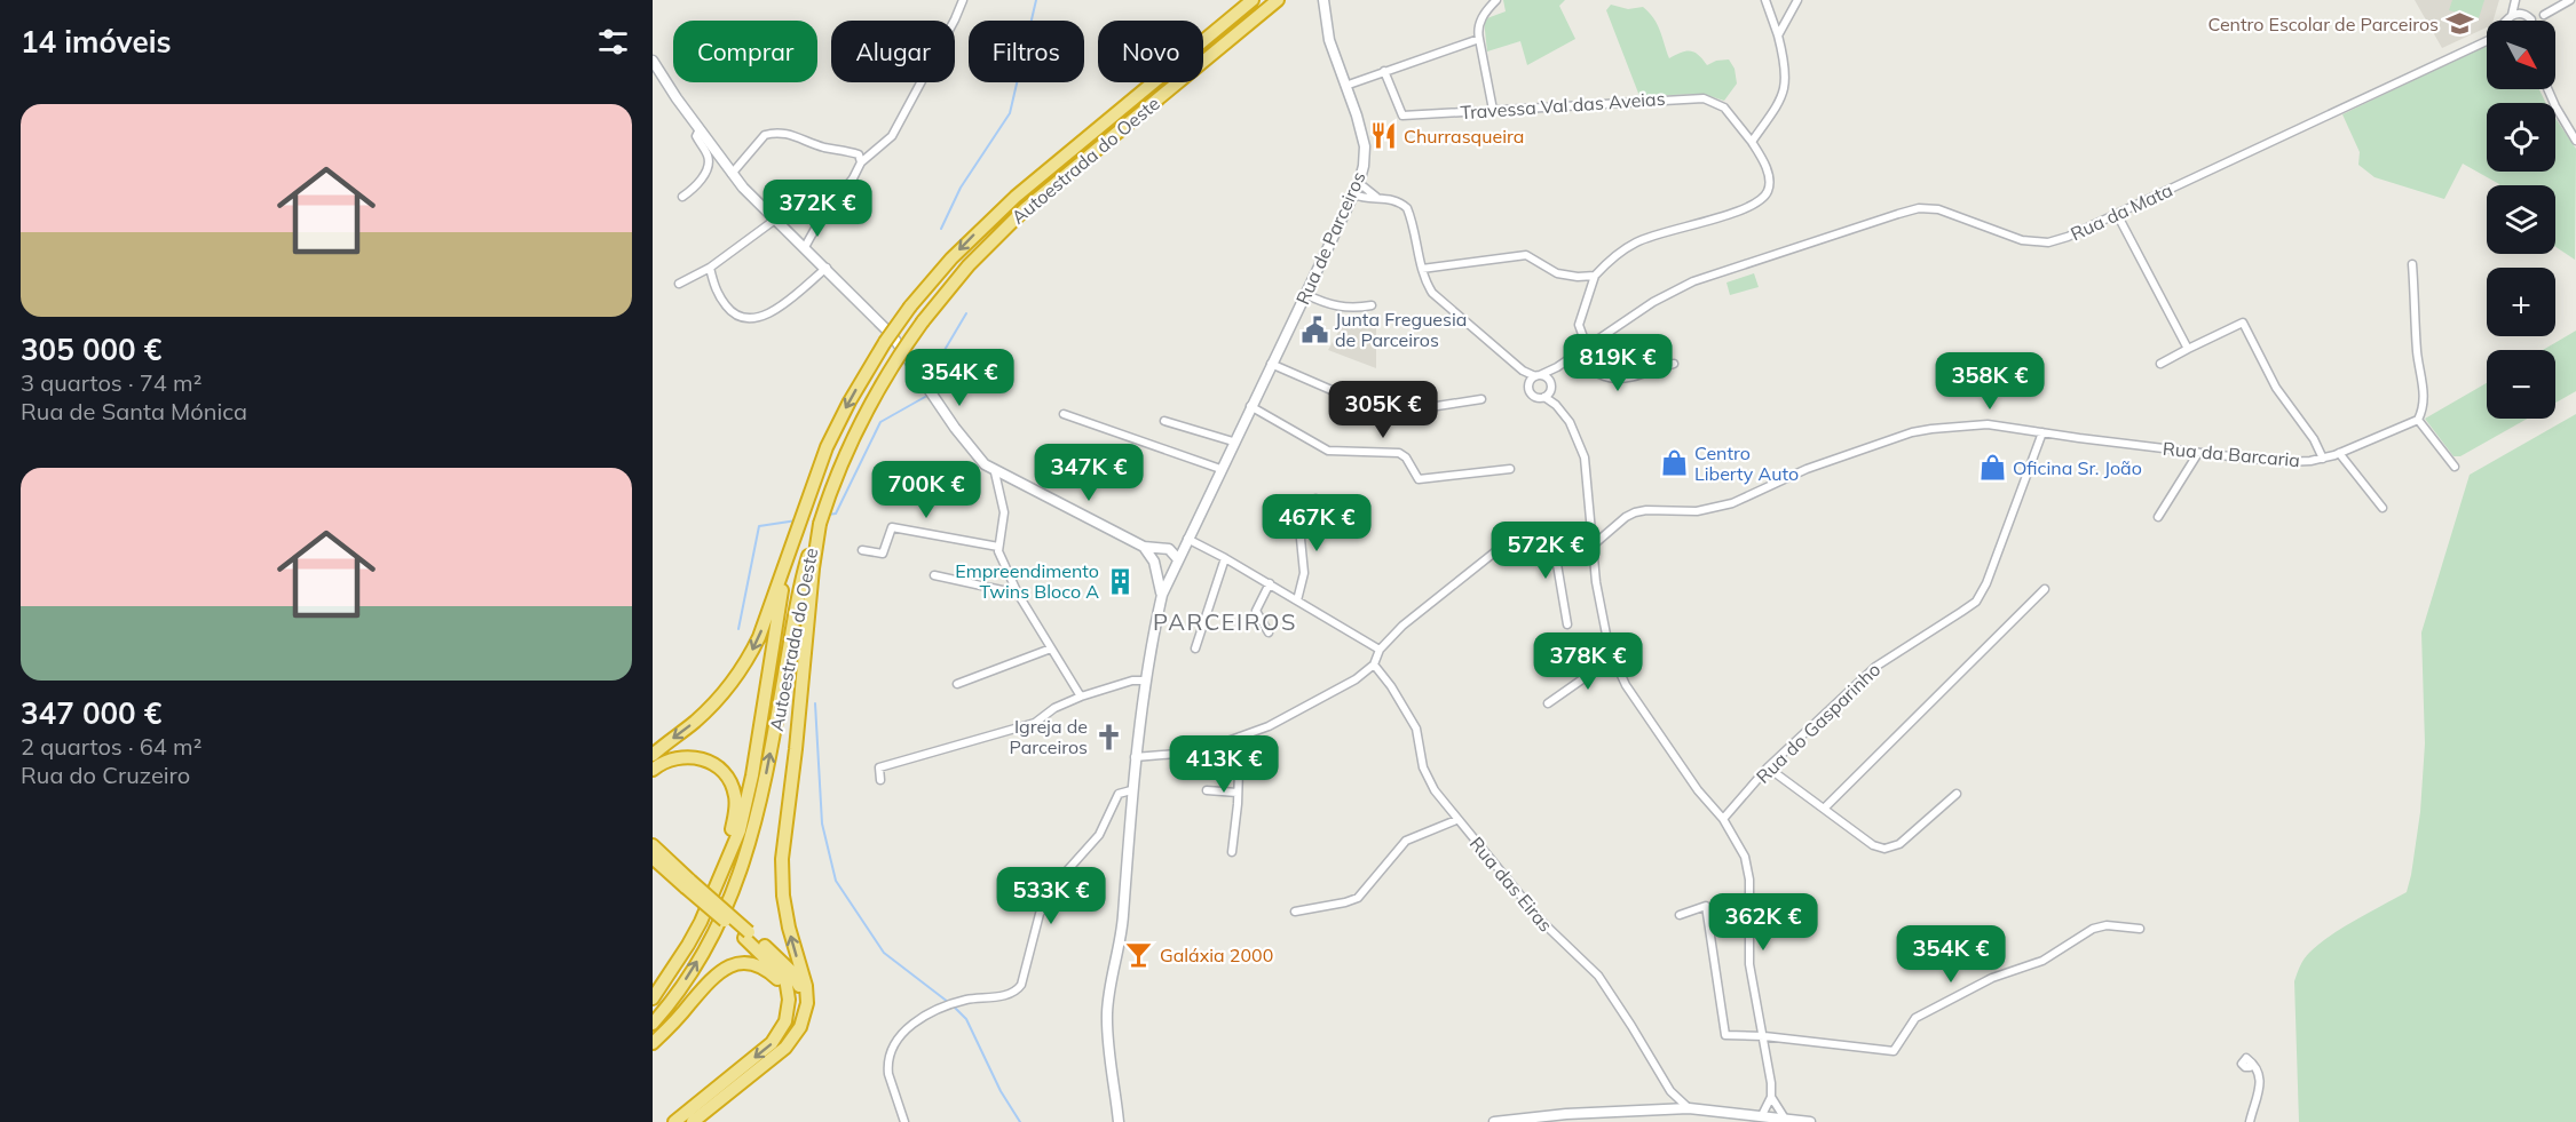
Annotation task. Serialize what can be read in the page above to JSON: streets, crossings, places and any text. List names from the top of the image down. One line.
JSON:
{"streets":{"highway":["Autoestrada do Oeste"],"main road":["Rua de Parceiros"],"street":["Travessa Val das Aveias","Rua da Mata","Rua da Barcaria","Rua do Gasparinho","Rua das Eiras"]},"crossings":[["Rua da Barcaria","Rua do Gasparinho"]],"districts":["PARCEIROS"],"places":{"school or university":["Centro Escolar de Parceiros"],"restaurant":["Churrasqueira"],"public building":["Junta Freguesia de Parceiros"],"shop":["Centro Liberty Auto","Oficina Sr. João"],"building":["Empreendimento Twins Bloco A"],"church":["Igreja de Parceiros"],"bar":["Galáxia 2000"]},"north":"bottom right","page":{"heading":"14 imóveis","map_buttons":["+","−"],"chip":["Comprar","Alugar","Filtros","Novo"],"list":[{"name":"305 000 €","note":"3 quartos · 74 m² · Rua de Santa Mónica"},{"name":"347 000 €","note":"2 quartos · 64 m² · Rua do Cruzeiro"}],"price":["372K €","819K €","354K €","358K €","305K €","347K €","700K €","467K €","572K €","378K €","413K €","533K €","362K €","354K €"]}}
